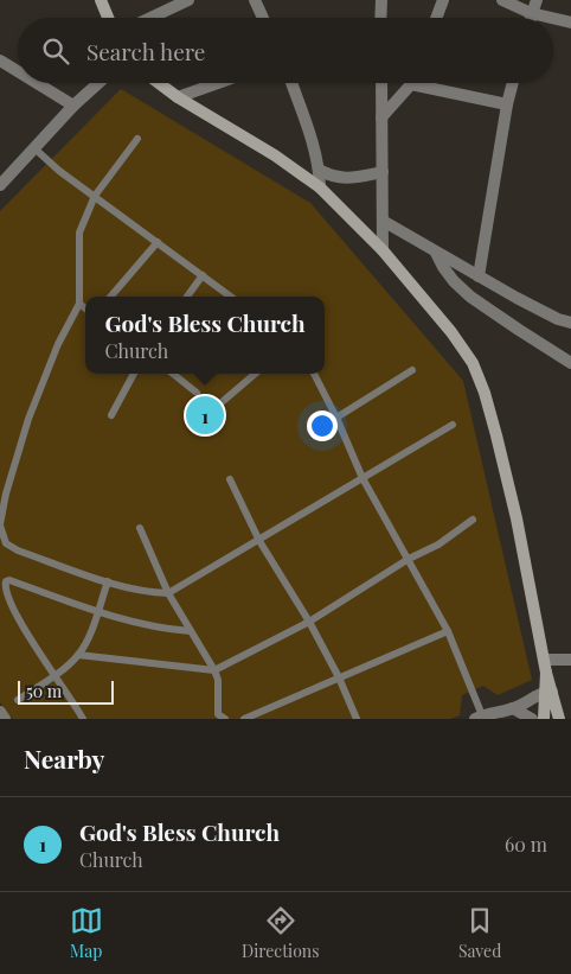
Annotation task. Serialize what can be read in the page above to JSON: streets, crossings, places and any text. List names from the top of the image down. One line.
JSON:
{"scale_bar":"50 m","page":{"search":"Search here","popup":["God's Bless Church","Church"],"pins":"1","scale":"50 m","heading":"Nearby","list":[{"mark":"1","name":"God's Bless Church","note":"Church","value":"60 m"}],"nav":["Map","Directions","Saved"]}}
